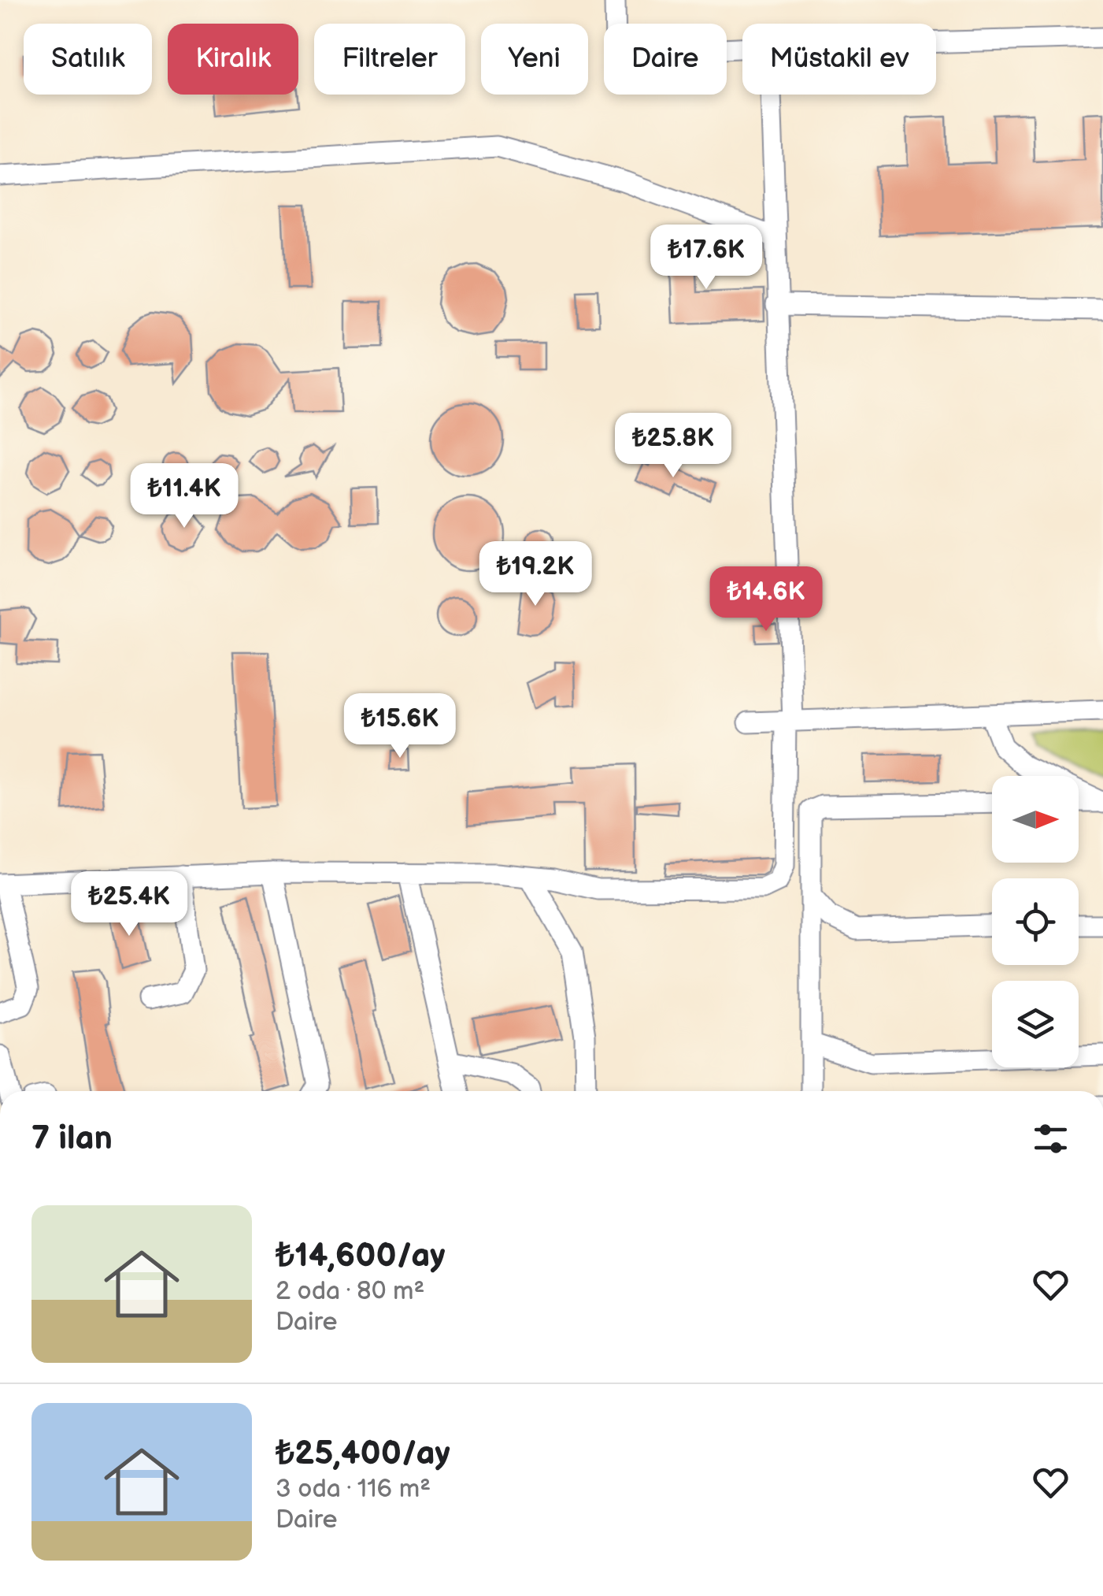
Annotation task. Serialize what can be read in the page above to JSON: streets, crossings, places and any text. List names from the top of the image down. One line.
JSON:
{"north":"right","page":{"chip":["Satılık","Kiralık","Filtreler","Yeni","Daire","Müstakil ev"],"price":["₺17.6K","₺25.8K","₺11.4K","₺19.2K","₺14.6K","₺15.6K","₺25.4K"],"heading":"7 ilan","list":[{"name":"₺14,600/ay","note":"2 oda · 80 m² · Daire"},{"name":"₺25,400/ay","note":"3 oda · 116 m² · Daire"}]}}
